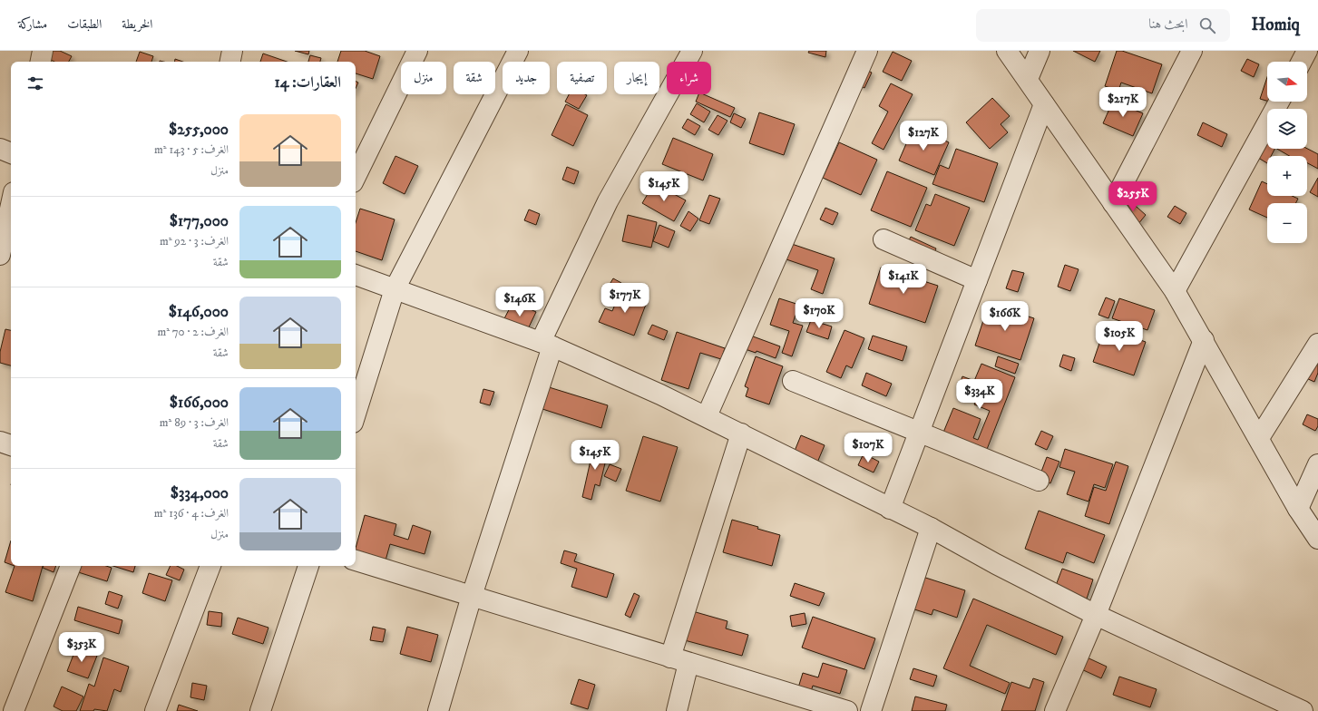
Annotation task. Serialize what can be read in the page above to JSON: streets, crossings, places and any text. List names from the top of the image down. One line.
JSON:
{"north":"right","page":{"header":"Homiq","search":"ابحث هنا","nav":["الخريطة","الطبقات","مشاركة"],"map_buttons":["+","−"],"chip":["شراء","إيجار","تصفية","جديد","شقة","منزل"],"heading":"العقارات: 14","price":["$217K","$127K","$145K","$255K","$141K","$177K","$146K","$170K","$166K","$105K","$334K","$107K","$145K","$353K"],"list":[{"name":"$255,000","note":"الغرف: 5 · 143 m² · منزل"},{"name":"$177,000","note":"الغرف: 3 · 92 m² · شقة"},{"name":"$146,000","note":"الغرف: 2 · 70 m² · شقة"},{"name":"$166,000","note":"الغرف: 3 · 89 m² · شقة"},{"name":"$334,000","note":"الغرف: 4 · 136 m² · منزل"}]}}
